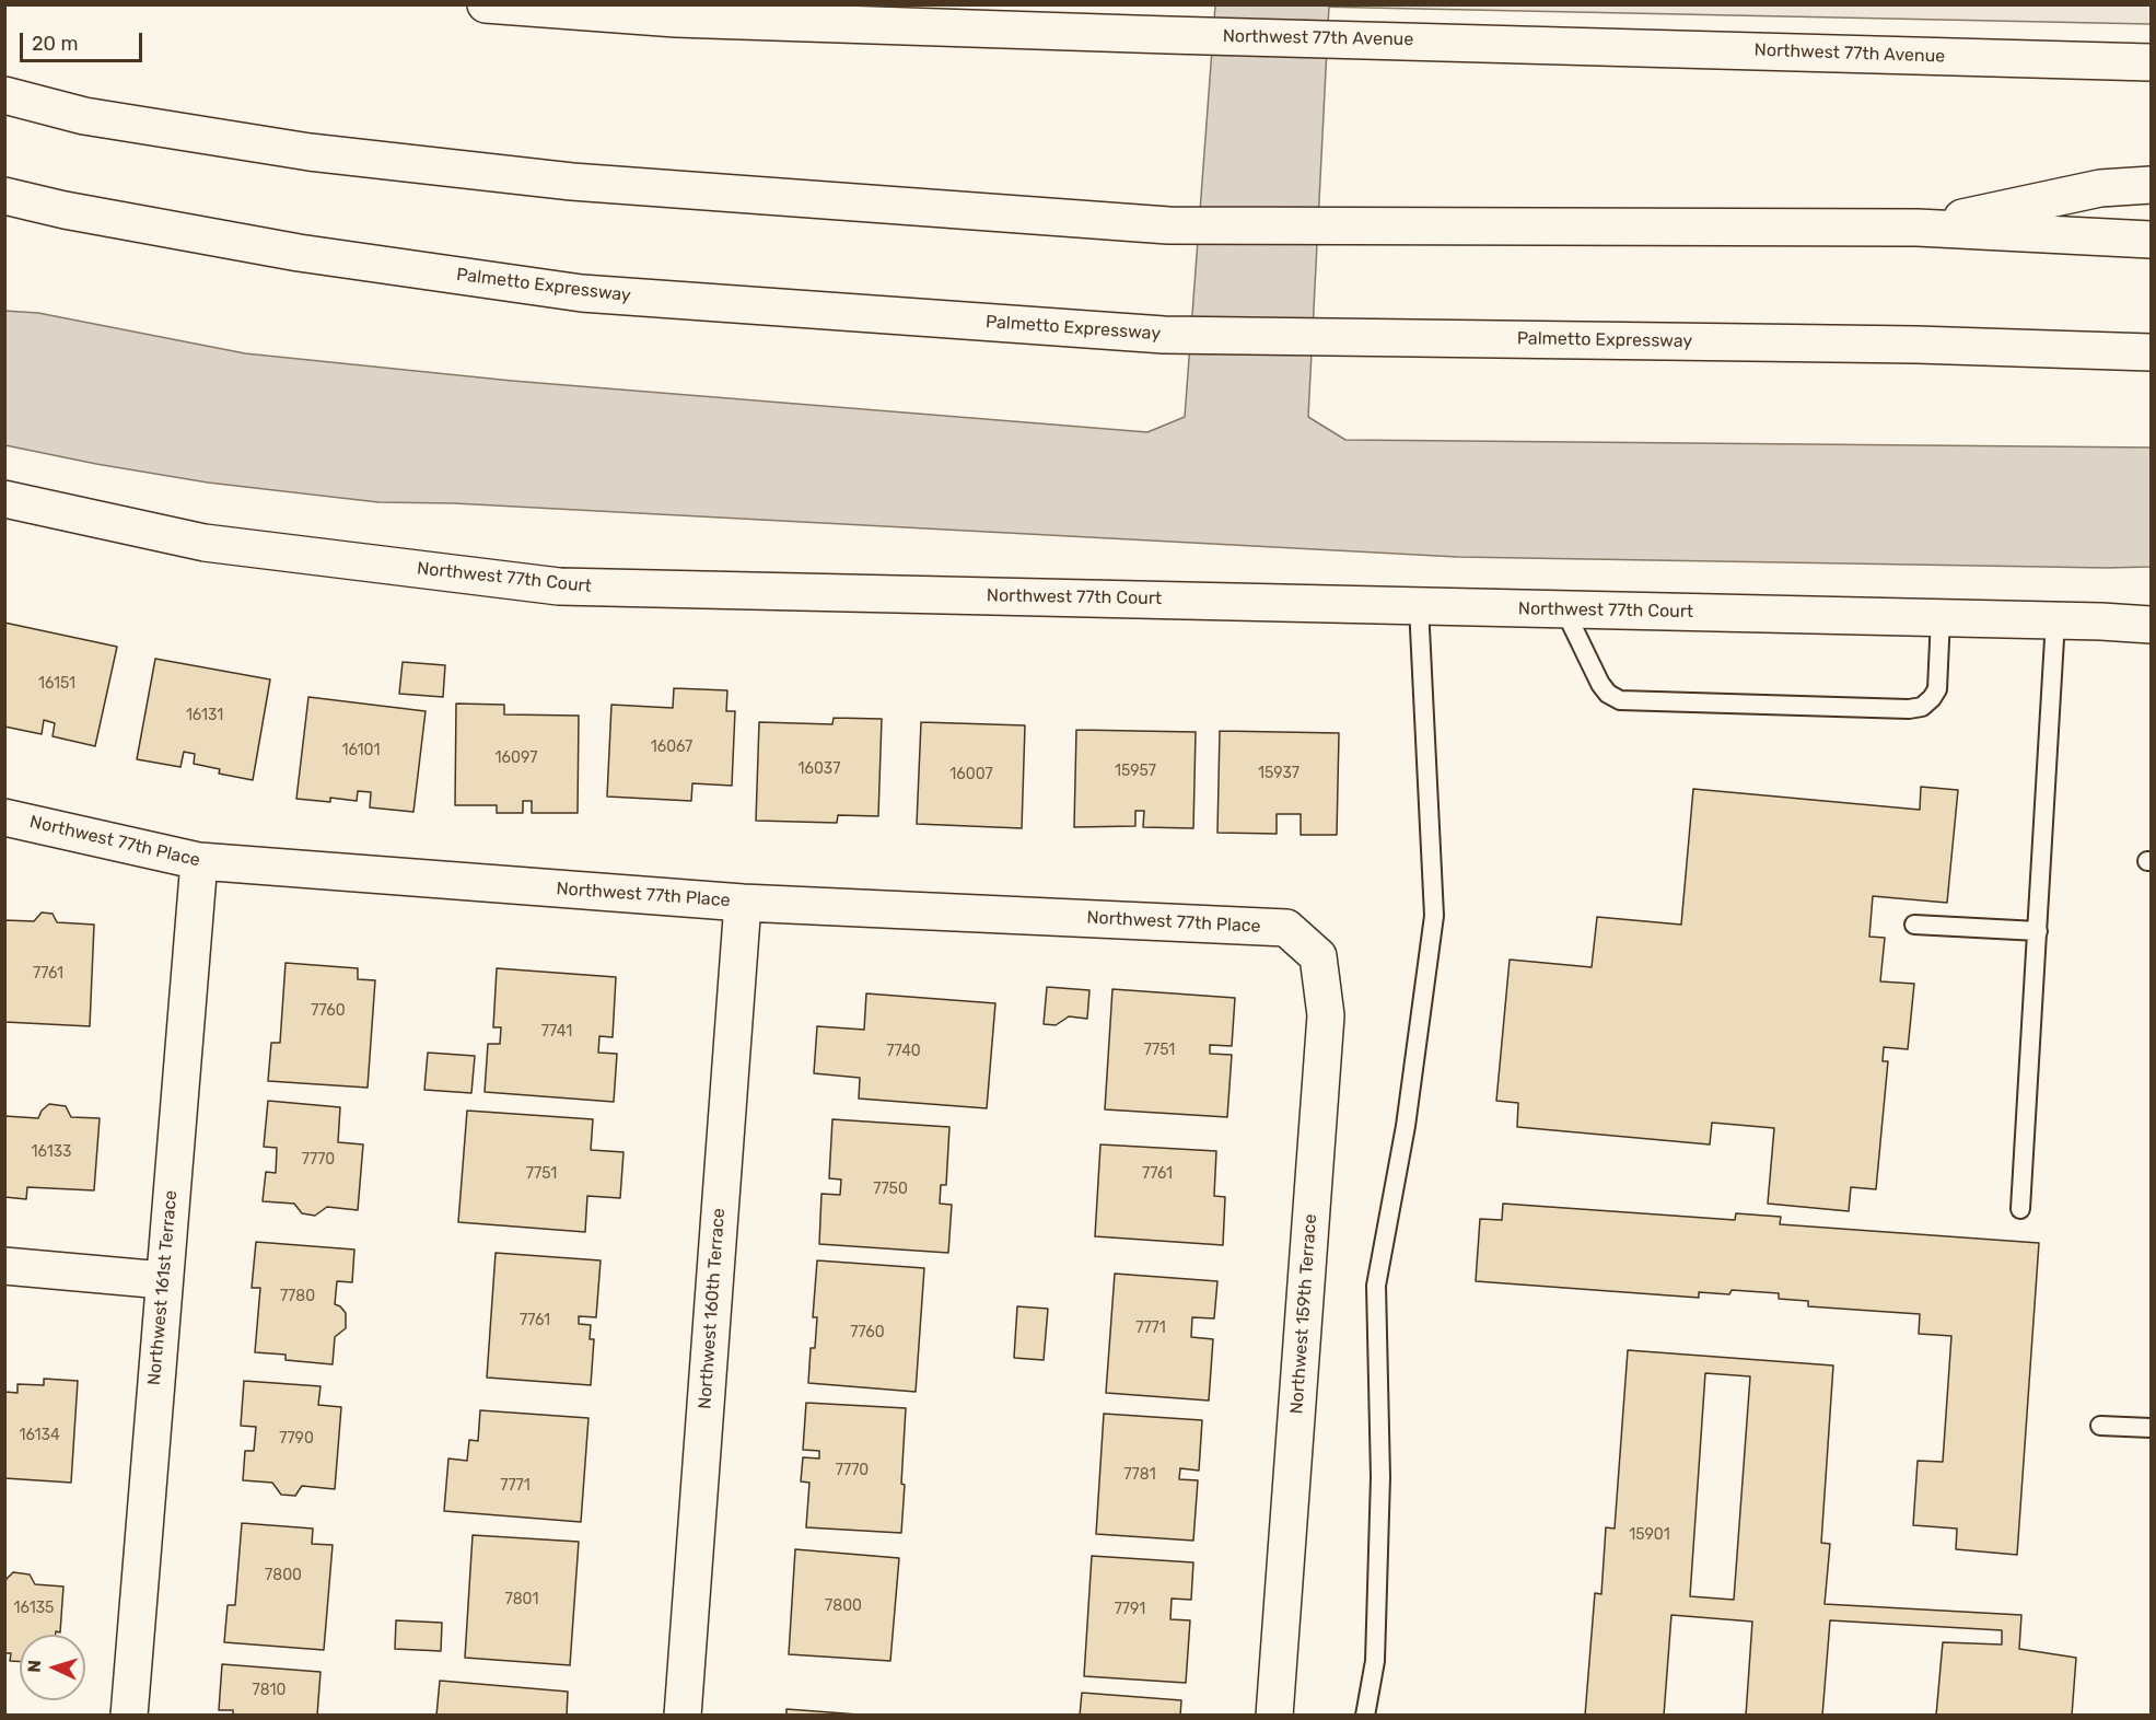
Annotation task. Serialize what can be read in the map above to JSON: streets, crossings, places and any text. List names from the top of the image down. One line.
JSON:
{"streets":{"main road":["Northwest 77th Avenue","Palmetto Expressway","Northwest 77th Court","Northwest 77th Place","Northwest 161st Terrace","Northwest 160th Terrace","Northwest 159th Terrace"]},"crossings":[["Northwest 77th Place","Northwest 161st Terrace"],["Northwest 77th Place","Northwest 160th Terrace"],["Northwest 77th Place","Northwest 159th Terrace"]],"house_numbers":["16151","16131","16067","16101","16097","16037","15957","15937","16007","7761","7760","7741","7751","7740","16133","7770","7751","7761","7750","7780","7761","7771","7760","16134","7790","7770","7781","7771","15901","7800","7801","7800","16135","7791","7810"],"scale_bar":"20 m","north":"left"}
